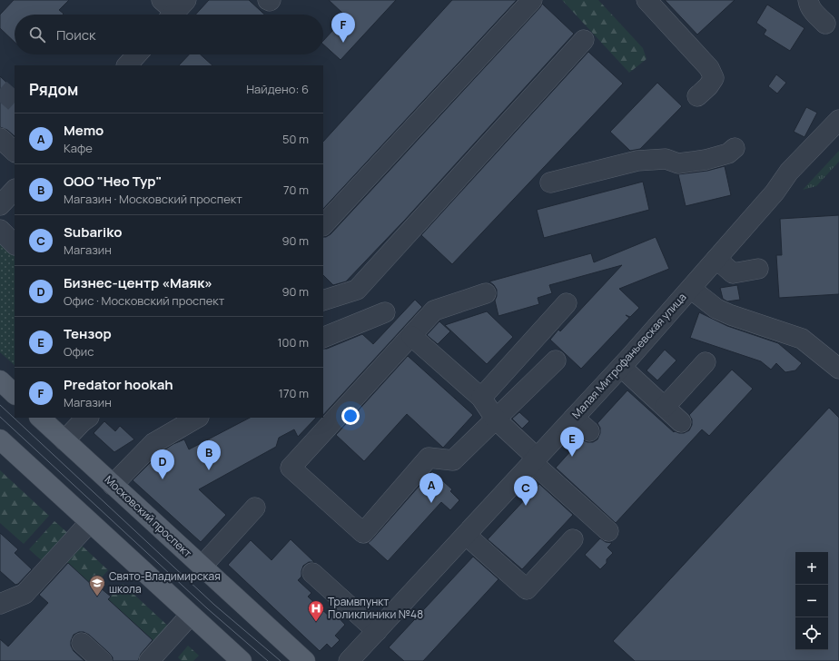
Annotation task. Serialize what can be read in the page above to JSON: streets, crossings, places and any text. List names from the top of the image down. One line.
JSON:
{"streets":{"main road":["Московский проспект"],"street":["Малая Митрофаньевская улица"]},"places":{"school or university":["Свято-Владимирская школа"],"hospital":["Трамвпункт Поликлиники №48"]},"page":{"pins":["F","E","B","D","A","C"],"search":"Поиск","heading":["Рядом","Найдено: 6"],"list":[{"mark":"A","name":"Memo","note":"Кафе","value":"50 m"},{"mark":"B","name":"ООО \"Нео Тур\"","note":"Магазин · Московский проспект","value":"70 m"},{"mark":"C","name":"Subariko","note":"Магазин","value":"90 m"},{"mark":"D","name":"Бизнес-центр «Маяк»","note":"Офис · Московский проспект","value":"90 m"},{"mark":"E","name":"Тензор","note":"Офис","value":"100 m"},{"mark":"F","name":"Predator hookah","note":"Магазин","value":"170 m"}],"map_buttons":["+","−"]}}
